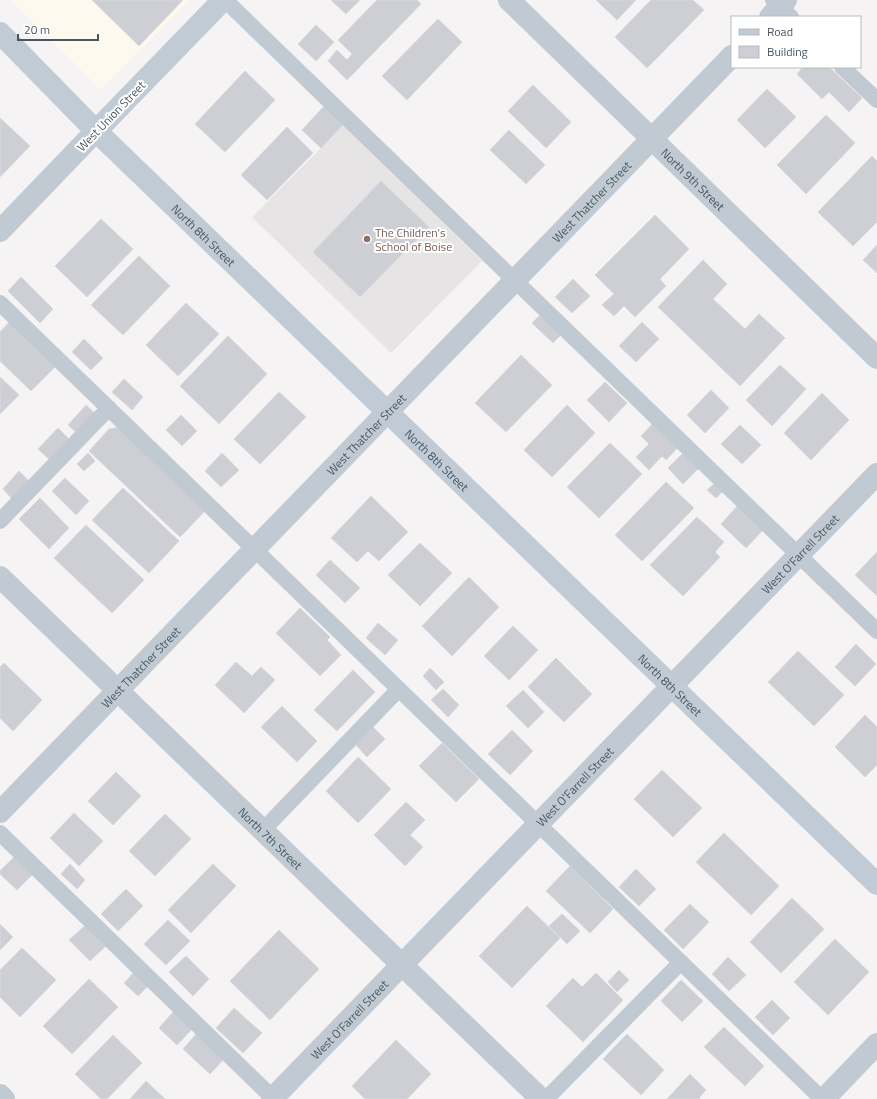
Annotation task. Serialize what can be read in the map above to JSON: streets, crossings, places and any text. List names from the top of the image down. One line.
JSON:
{"streets":{"street":["West Union Street","North 9th Street","West Thatcher Street","North 8th Street","West O'Farrell Street","North 7th Street"]},"crossings":[["West Union Street","North 8th Street"],["North 9th Street","West Thatcher Street"],["West Thatcher Street","North 8th Street"],["West Thatcher Street","North 7th Street"],["North 8th Street","West O'Farrell Street"],["West O'Farrell Street","North 7th Street"]],"places":["The Children's School of Boise"],"legend":["Road","Building"],"scale_bar":"20 m"}
